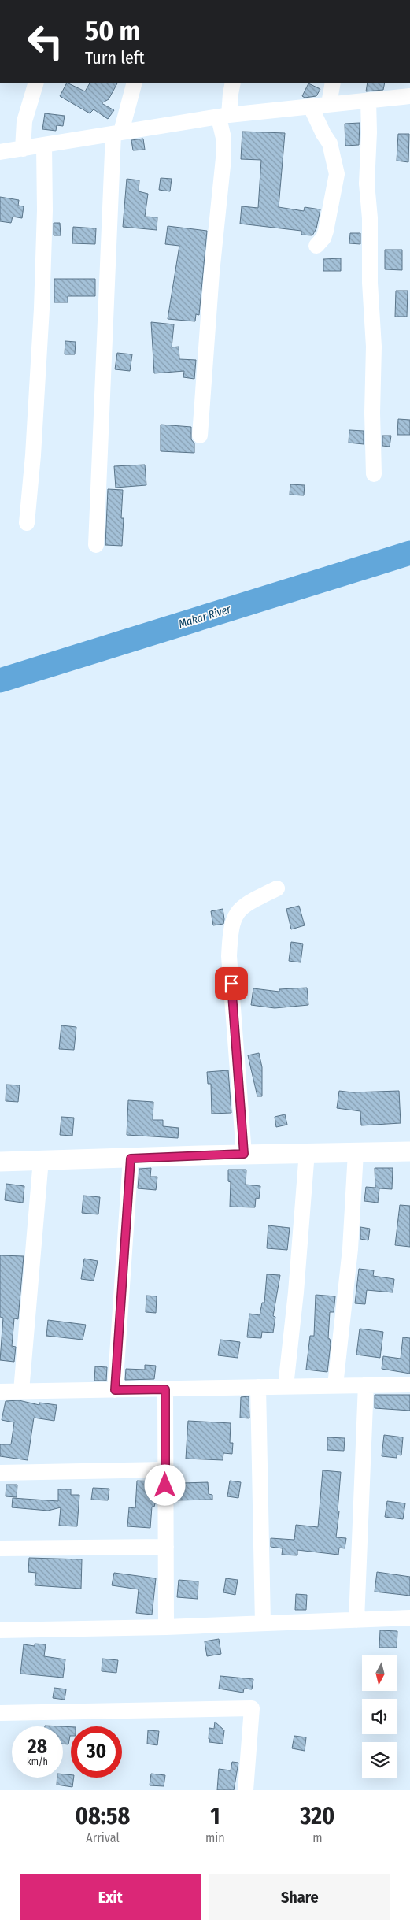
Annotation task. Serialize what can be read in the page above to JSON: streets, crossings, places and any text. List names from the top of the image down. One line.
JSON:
{"water":["Makar River"],"north":"bottom","page":{"turn":["50 m","Turn left"],"speed":"28 km/h","limit":"30","eta":["08:58","Arrival","1","min","320","m"],"buttons":["Exit","Share"]}}
